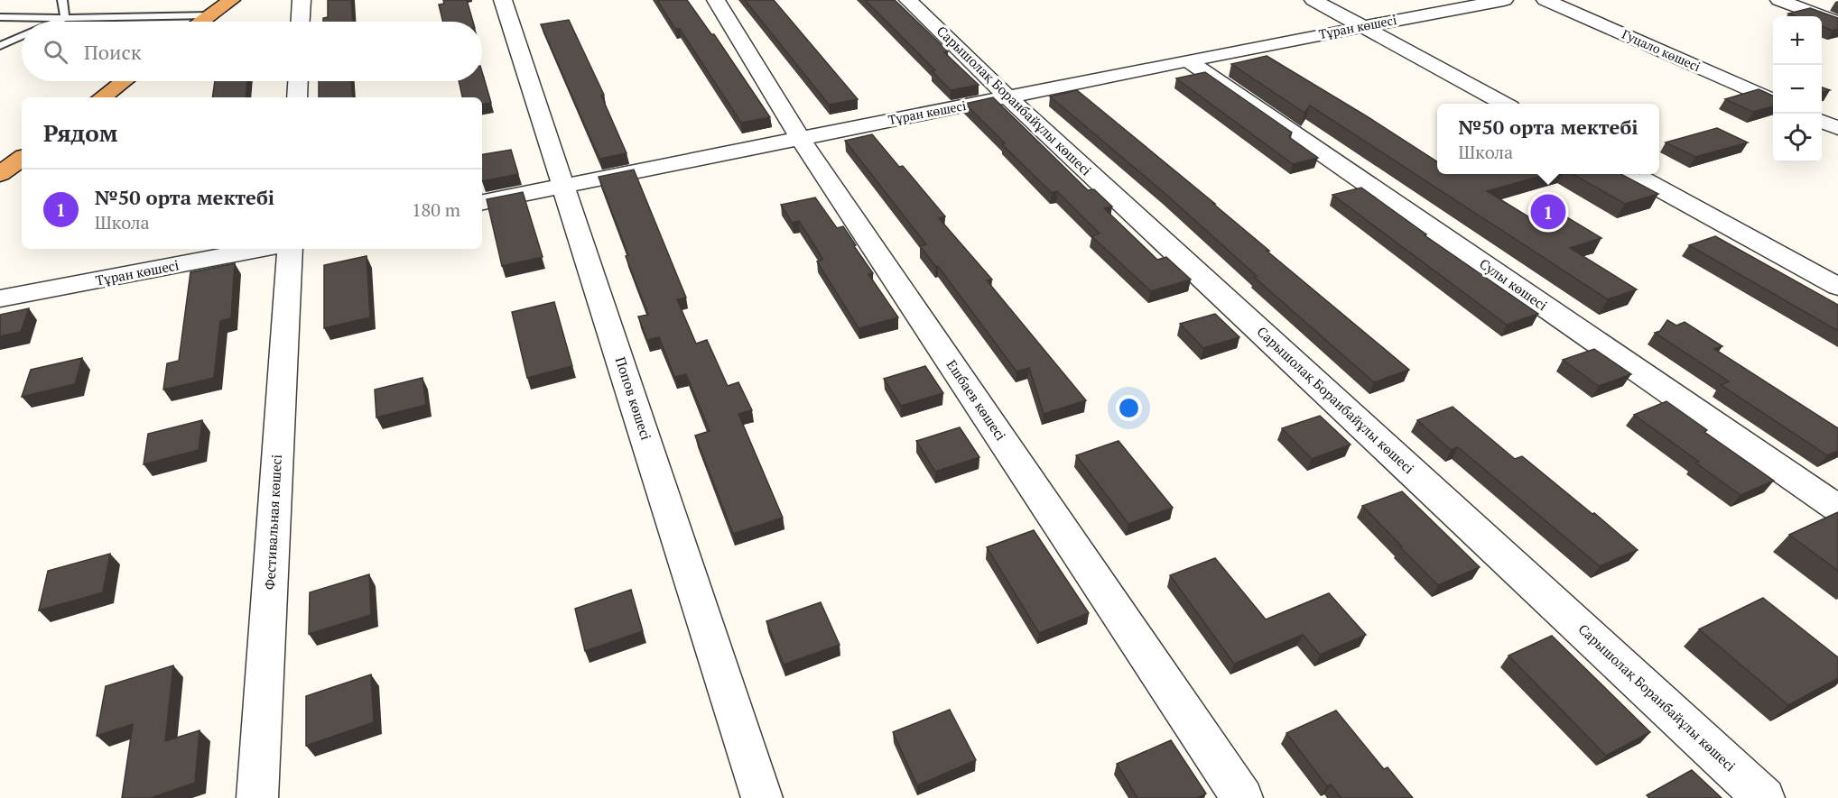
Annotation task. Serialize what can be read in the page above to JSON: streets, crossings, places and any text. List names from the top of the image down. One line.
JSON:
{"streets":{"street":["Тұран көшесі","Гуцало көшесі","Сарышолақ Боранбайұлы көшесі","Сулы көшесі","Попов көшесі","Ешбаев көшесі","Фестивальная көшесі"]},"crossings":[["Тұран көшесі","Сарышолақ Боранбайұлы көшесі"],["Тұран көшесі","Сулы көшесі"],["Тұран көшесі","Попов көшесі"],["Тұран көшесі","Ешбаев көшесі"]],"page":{"map_buttons":["+","−"],"search":"Поиск","heading":"Рядом","popup":["№50 орта мектебі","Школа"],"list":[{"mark":"1","name":"№50 орта мектебі","note":"Школа","value":"180 m"}],"pins":"1"}}
